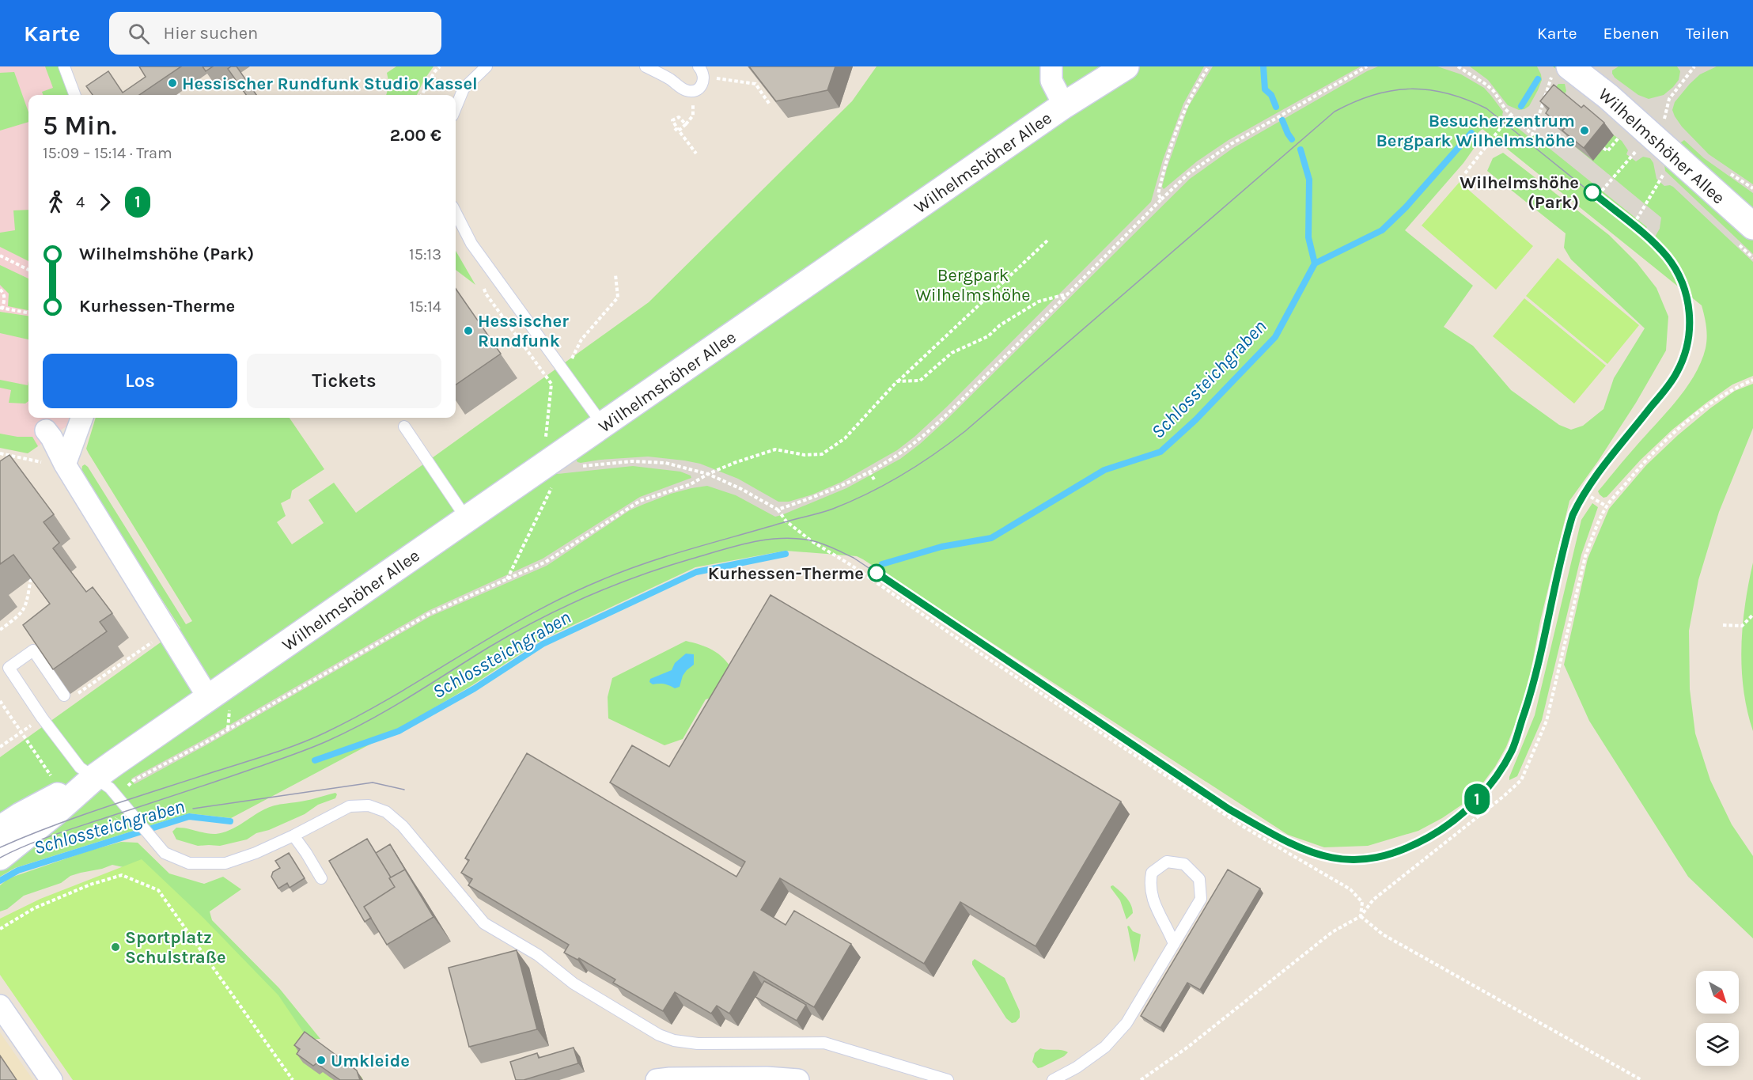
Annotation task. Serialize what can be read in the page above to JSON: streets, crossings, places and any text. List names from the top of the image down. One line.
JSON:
{"streets":{"main road":["Wilhelmshöher Allee"]},"water":["Schlossteichgraben"],"parks":["Bergpark Wilhelmshöhe"],"places":["Hessischer Rundfunk Studio Kassel","Besucherzentrum Bergpark Wilhelmshöhe","Wilhelmshöhe (Park)","Hessischer Rundfunk","Kurhessen-Therme","Sportplatz Schulstraße","Umkleide"],"lines":["tram line 1"],"north":"bottom right","page":{"header":"Karte","search":"Hier suchen","nav":["Karte","Ebenen","Teilen"],"on_map":"1","heading":["5 Min.","15:09 – 15:14 · Tram","2.00 €"],"legs":["4","1"],"list":[{"name":"Wilhelmshöhe (Park)","value":"15:13"},{"name":"Kurhessen-Therme","value":"15:14"}],"buttons":["Los","Tickets"]}}
